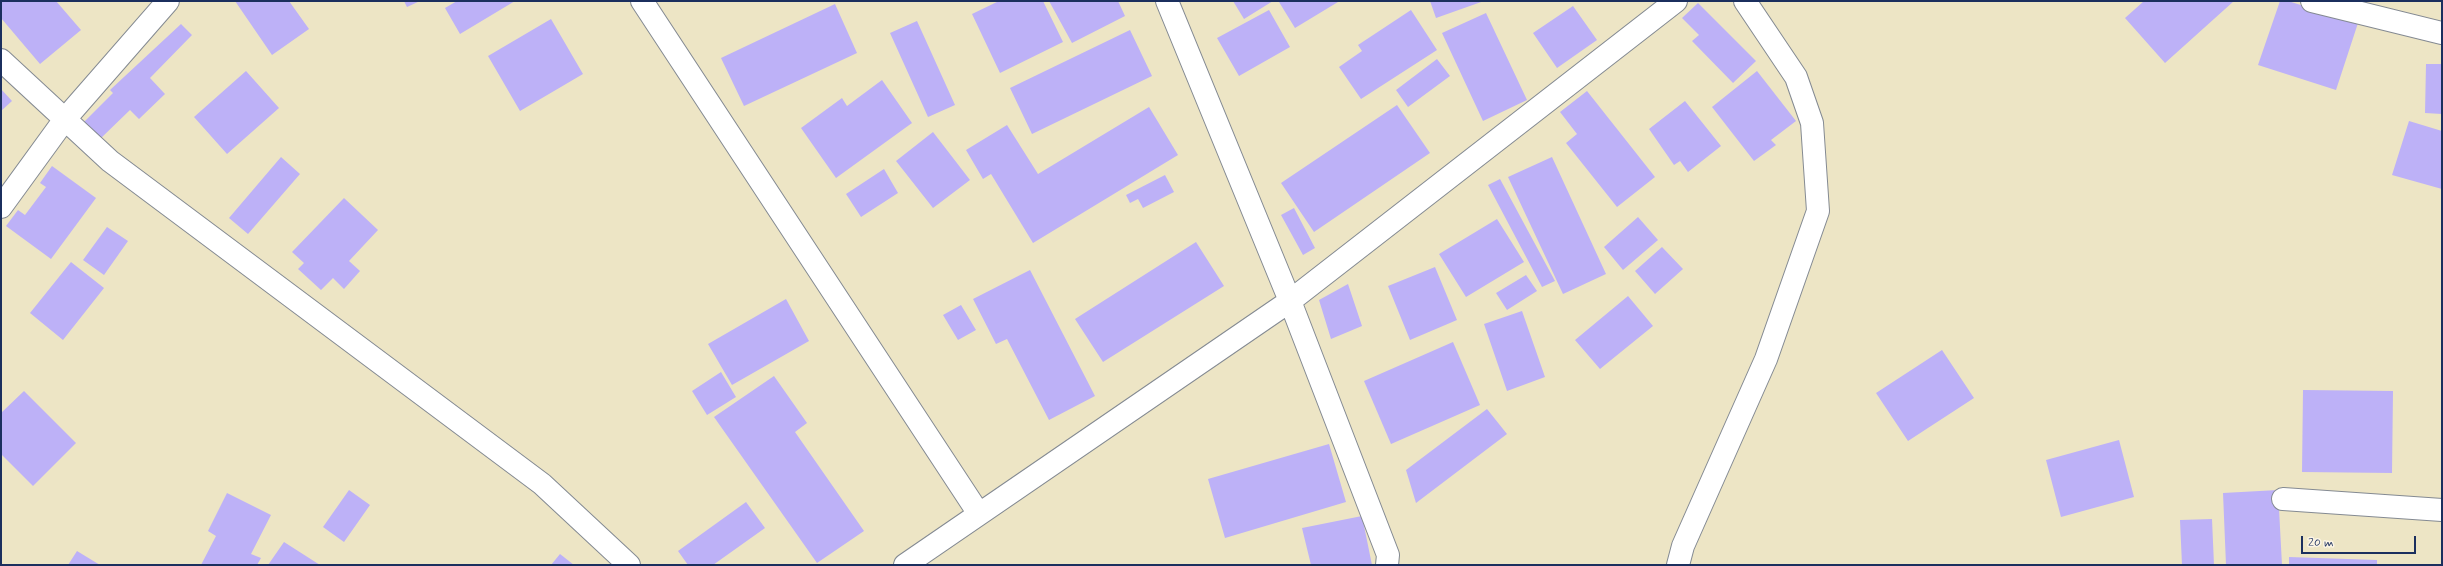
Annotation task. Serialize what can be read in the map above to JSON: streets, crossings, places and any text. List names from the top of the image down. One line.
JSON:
{"scale_bar":"20 m"}
